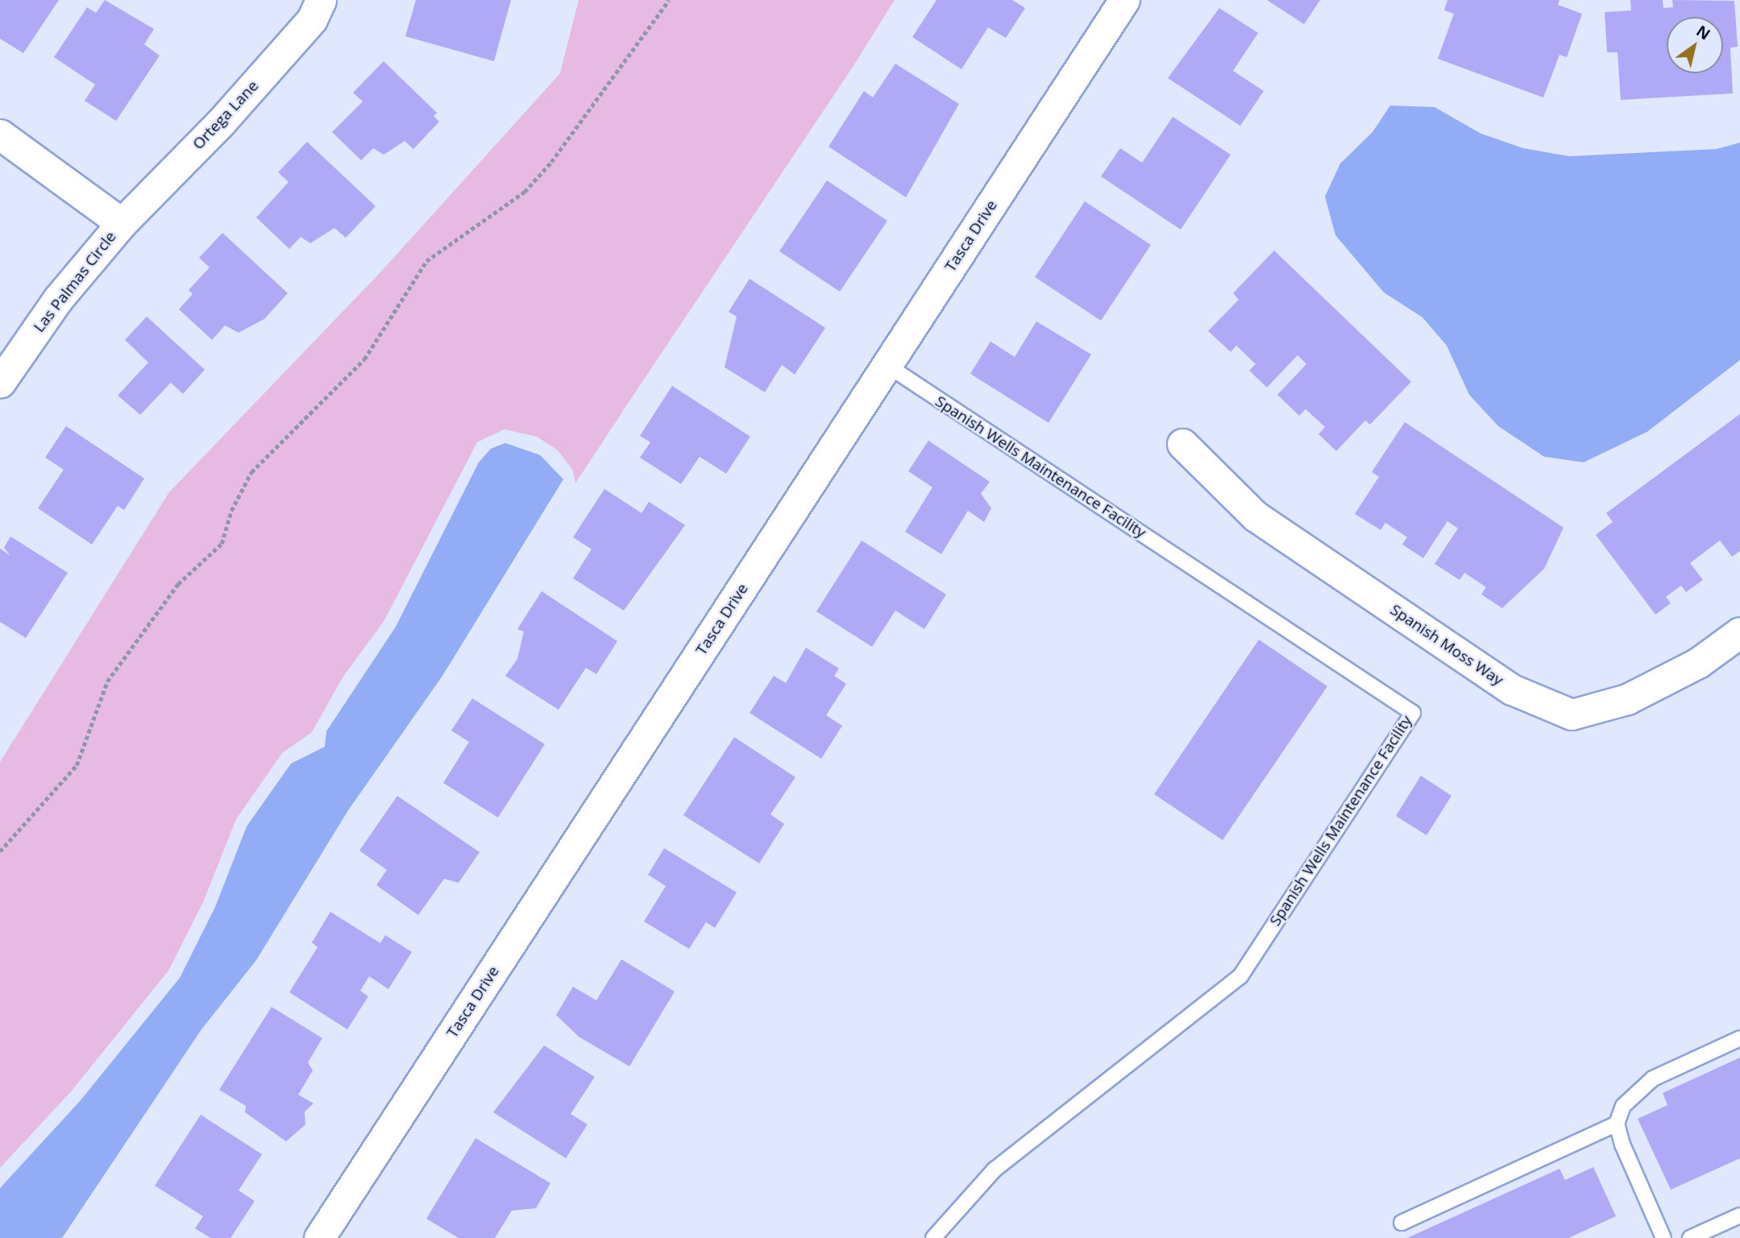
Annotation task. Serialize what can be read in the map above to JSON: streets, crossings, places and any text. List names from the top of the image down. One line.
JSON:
{"streets":{"street":["Ortega Lane","Tasca Drive","Las Palmas Circle","Spanish Moss Way"],"lane":["Spanish Wells Maintenance Facility"]},"crossings":[["Ortega Lane","Las Palmas Circle"],["Tasca Drive","Spanish Wells Maintenance Facility"]],"north":"top right"}
